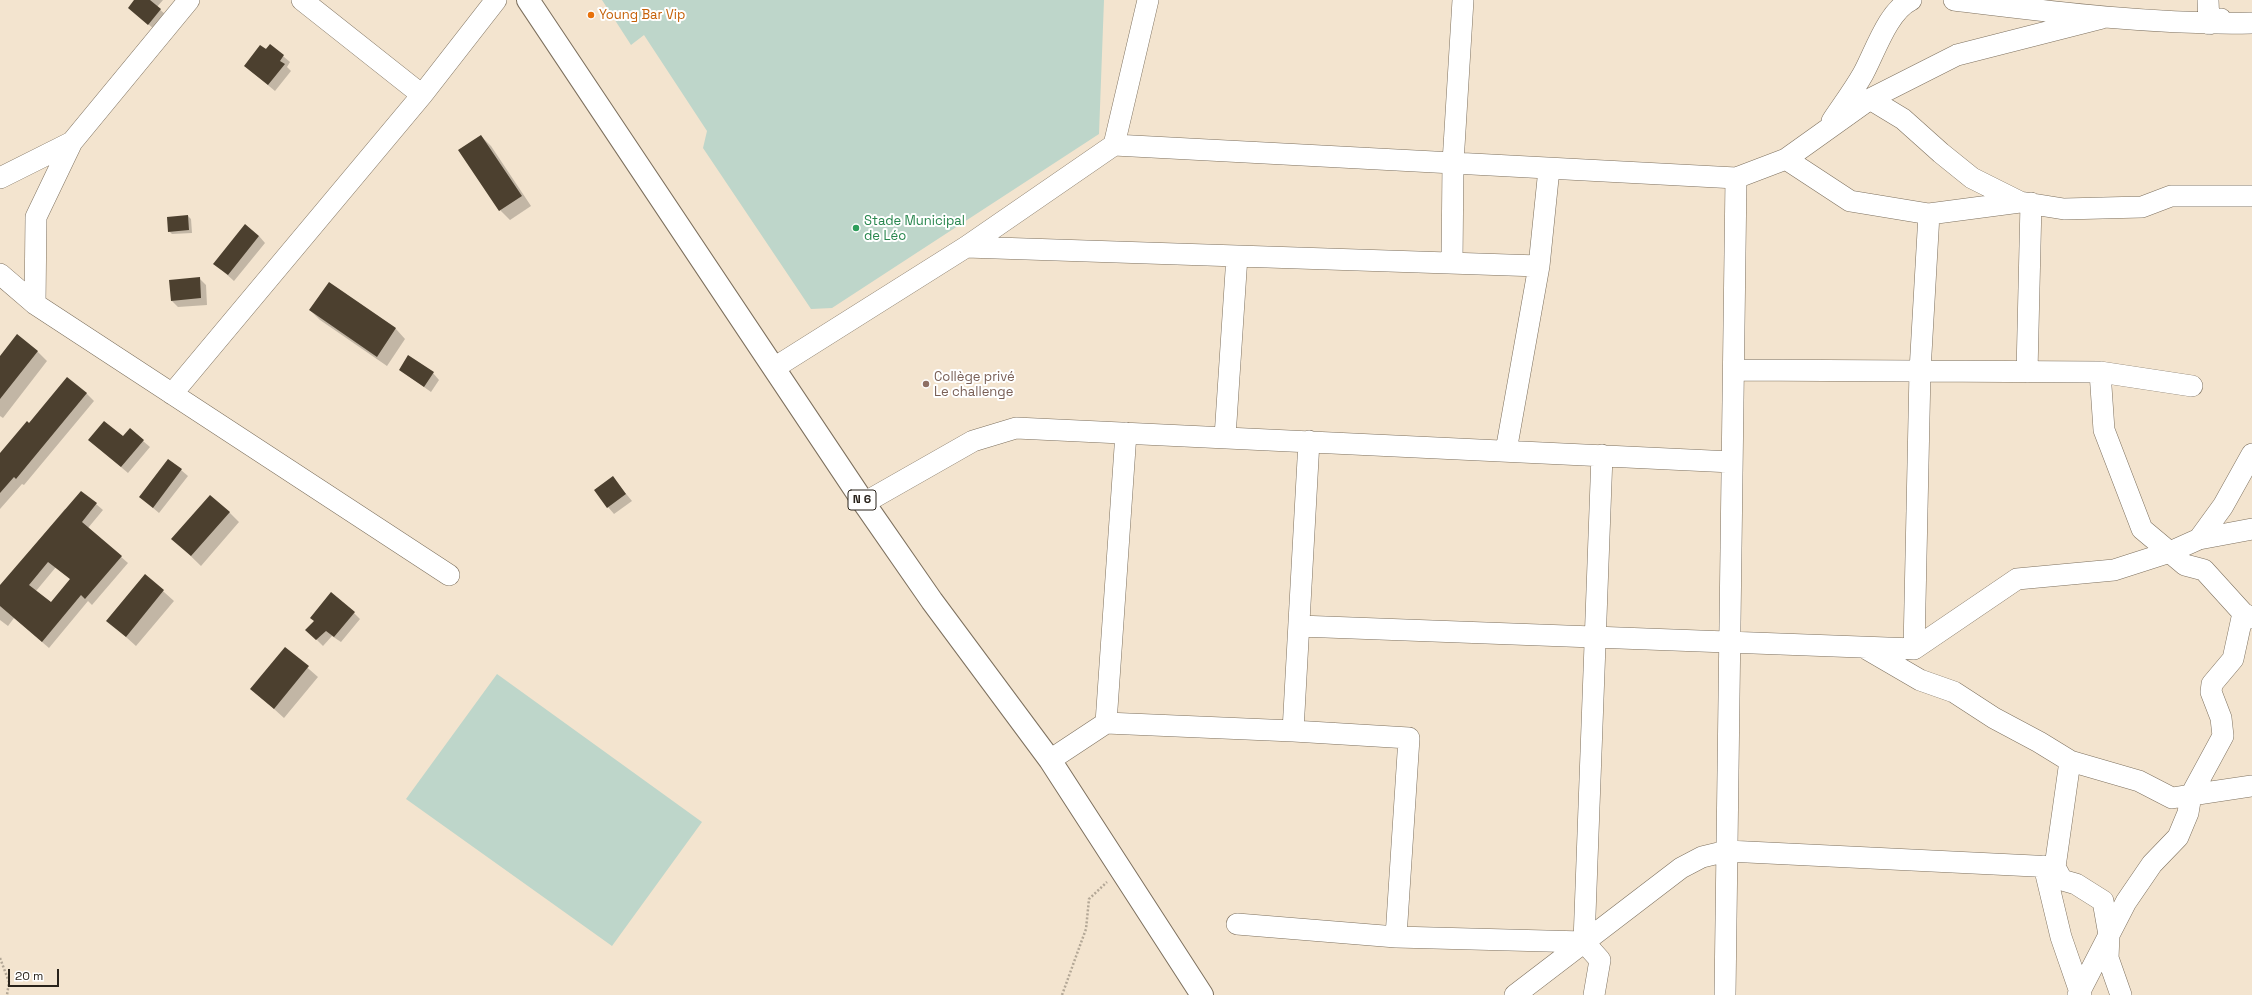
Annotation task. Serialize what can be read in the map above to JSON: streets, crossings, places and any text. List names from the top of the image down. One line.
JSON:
{"streets":{"main road":["N 6"]},"places":["Young Bar Vip","Stade Municipal de Léo","Collège privé Le challenge"],"scale_bar":"20 m"}
